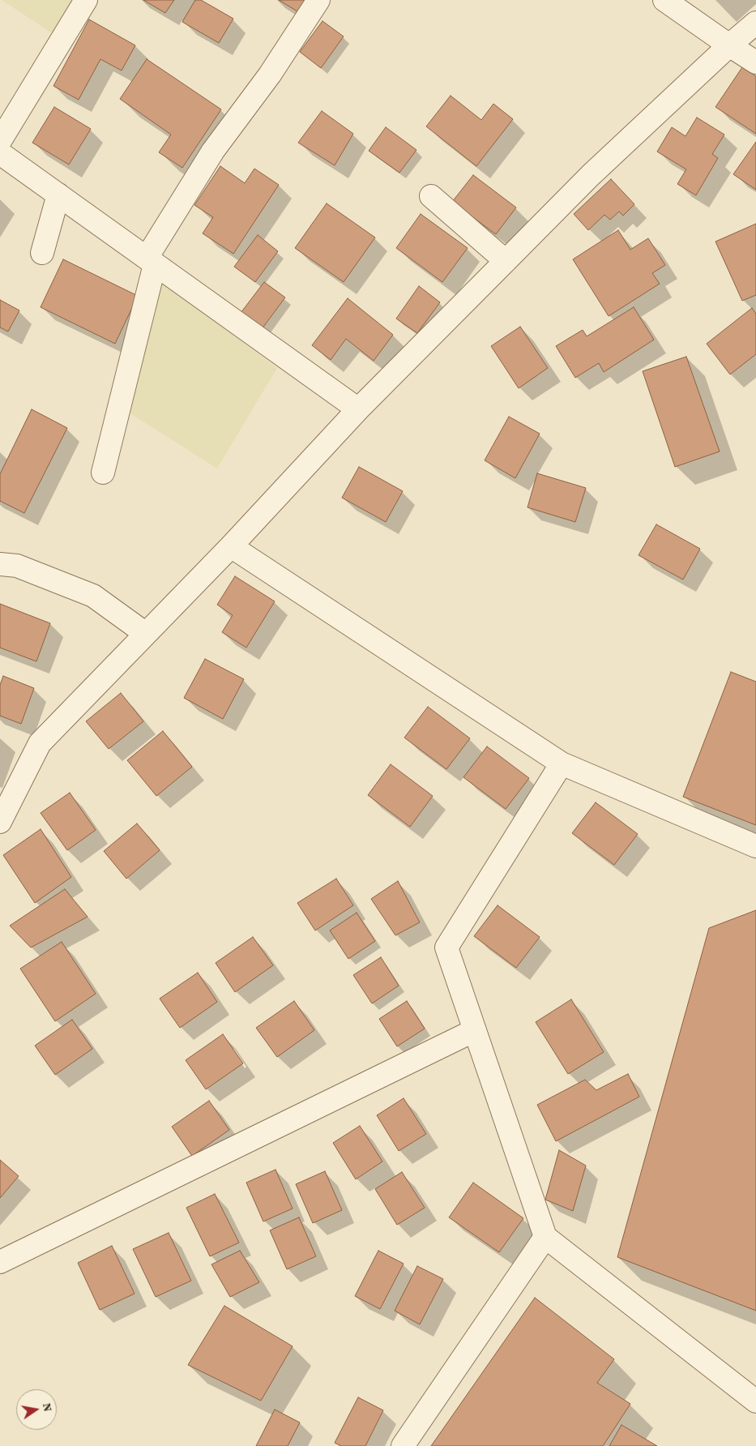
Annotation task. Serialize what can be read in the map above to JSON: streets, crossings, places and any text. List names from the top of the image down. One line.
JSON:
{"north":"right"}
